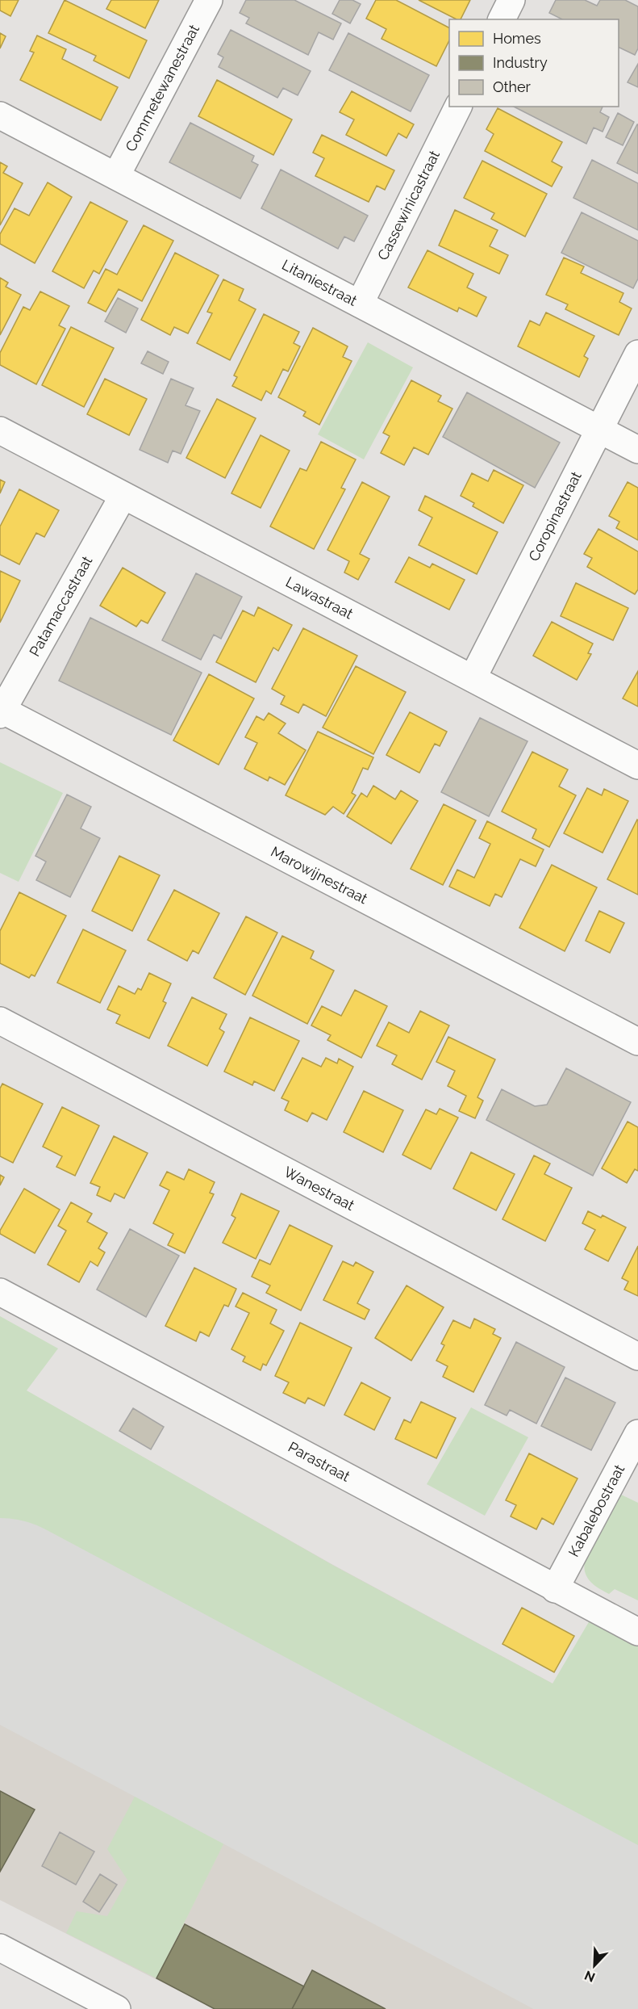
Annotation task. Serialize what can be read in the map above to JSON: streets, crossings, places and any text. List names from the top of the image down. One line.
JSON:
{"streets":{"street":["Commetewanestraat","Cassewinicastraat","Litaniestraat","Coropinastraat","Lawastraat","Patamaccastraat","Marowijnestraat","Wanestraat","Parastraat","Kabalebostraat"]},"crossings":[["Commetewanestraat","Litaniestraat"],["Cassewinicastraat","Litaniestraat"],["Litaniestraat","Coropinastraat"],["Coropinastraat","Lawastraat"],["Lawastraat","Patamaccastraat"],["Patamaccastraat","Marowijnestraat"],["Parastraat","Kabalebostraat"]],"legend":["Homes","Industry","Other"],"north":"bottom left"}
